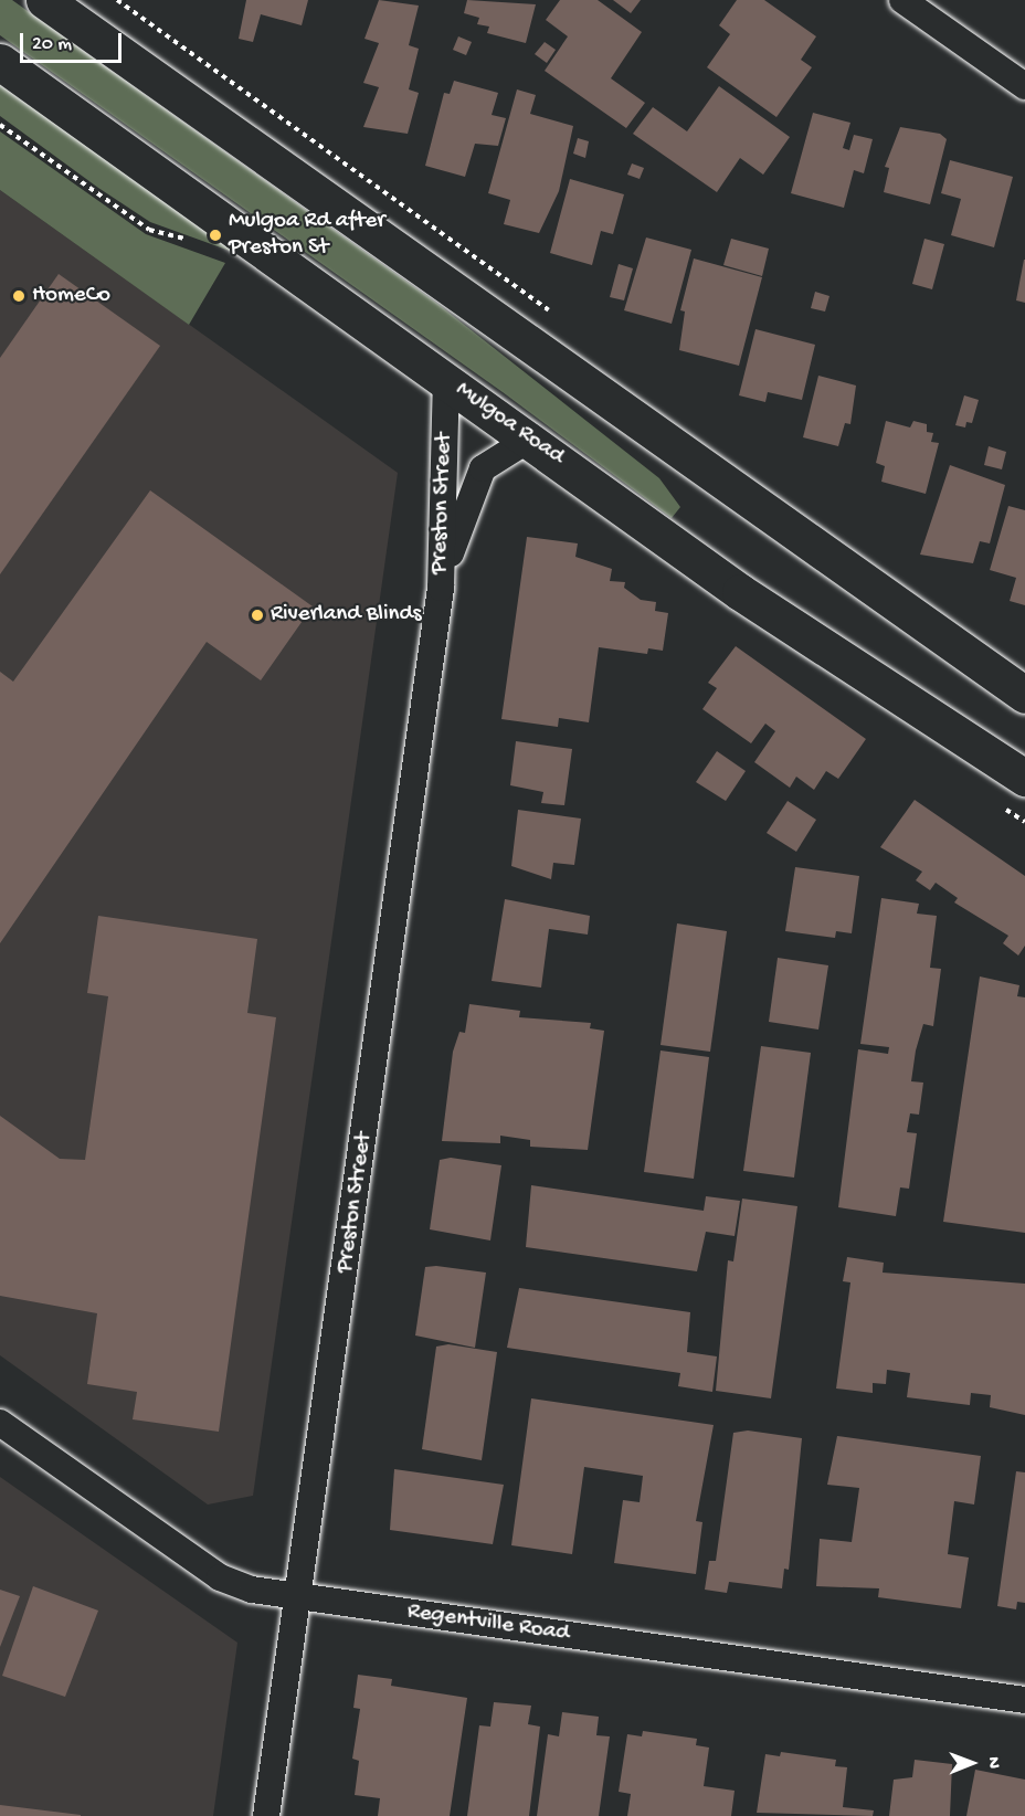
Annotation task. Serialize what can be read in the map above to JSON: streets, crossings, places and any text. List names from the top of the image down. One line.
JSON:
{"streets":{"main road":["Mulgoa Road"],"street":["Preston Street","Regentville Road"]},"crossings":[["Mulgoa Road","Preston Street"],["Preston Street","Regentville Road"]],"places":["Mulgoa Rd after Preston St","HomeCo","Riverland Blinds"],"scale_bar":"20 m","north":"right"}
